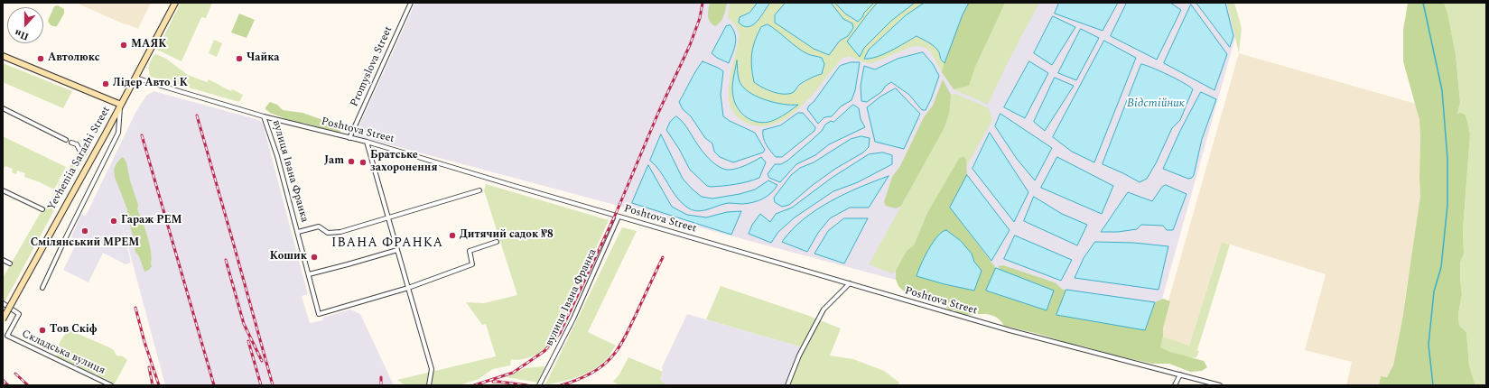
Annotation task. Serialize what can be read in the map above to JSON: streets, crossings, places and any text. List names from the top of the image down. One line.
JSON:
{"streets":{"main road":["Yevheniia Sarazhi Street"],"street":["Promyslova Street","Poshtova Street","вулиця Івана Франка","Складська вулиця"]},"crossings":[["Promyslova Street","Poshtova Street"],["Poshtova Street","Yevheniia Sarazhi Street"],["Poshtova Street","вулиця Івана Франка"]],"districts":["ІВАНА ФРАНКА"],"water":["Відстійник"],"places":["МАЯК","Автолюкс","Чайка","Лідер Авто і К","Jam","Братське захоронення","Гараж РЕМ","Смілянський МРЕМ","Дитячий садок №8","Кошик","Тов Скіф"],"north":"bottom"}
